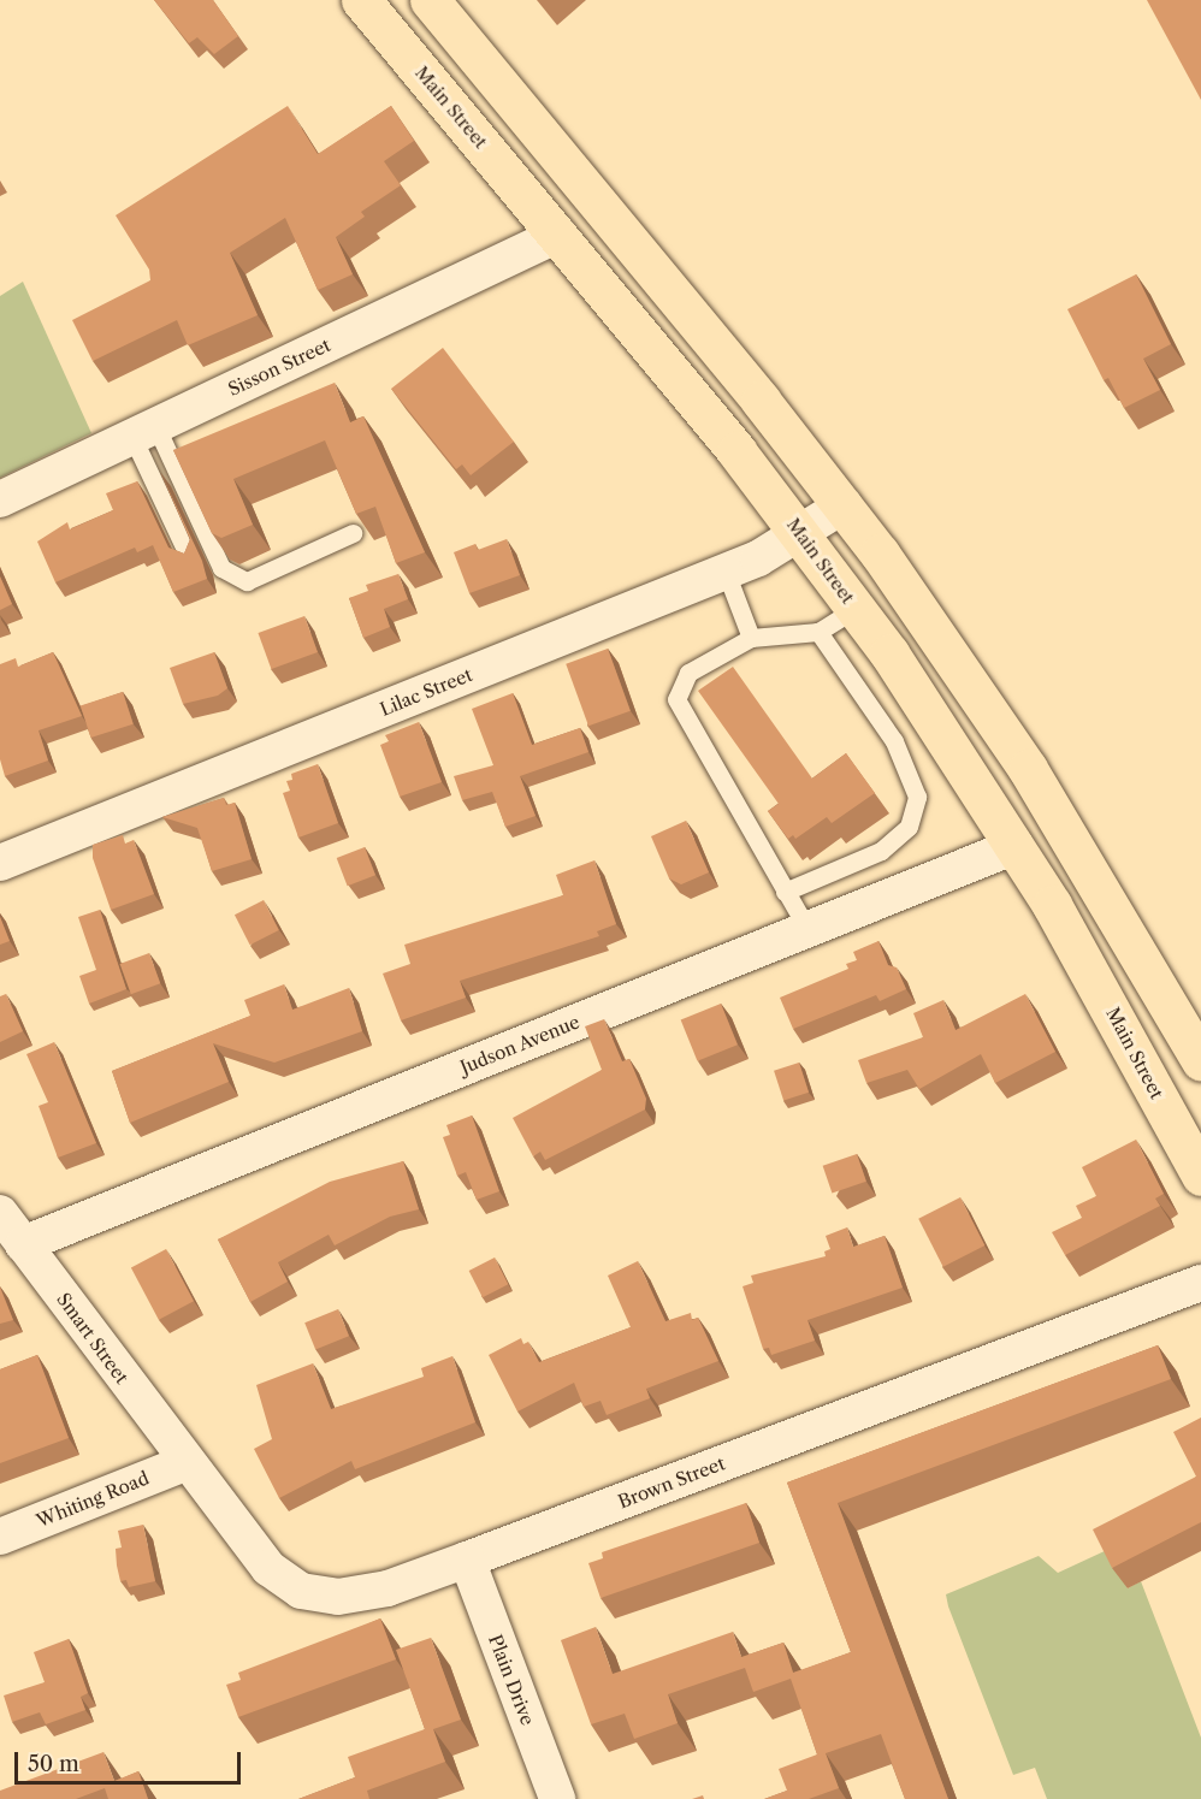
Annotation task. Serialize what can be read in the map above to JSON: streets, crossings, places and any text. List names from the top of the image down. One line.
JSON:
{"streets":{"main road":["Main Street"],"street":["Sisson Street","Lilac Street","Judson Avenue","Smart Street","Brown Street","Whiting Road","Plain Drive"]},"crossings":[["Main Street","Sisson Street"],["Main Street","Lilac Street"],["Main Street","Judson Avenue"],["Judson Avenue","Smart Street"],["Smart Street","Brown Street"],["Smart Street","Whiting Road"],["Brown Street","Whiting Road"],["Brown Street","Plain Drive"]],"scale_bar":"50 m"}
